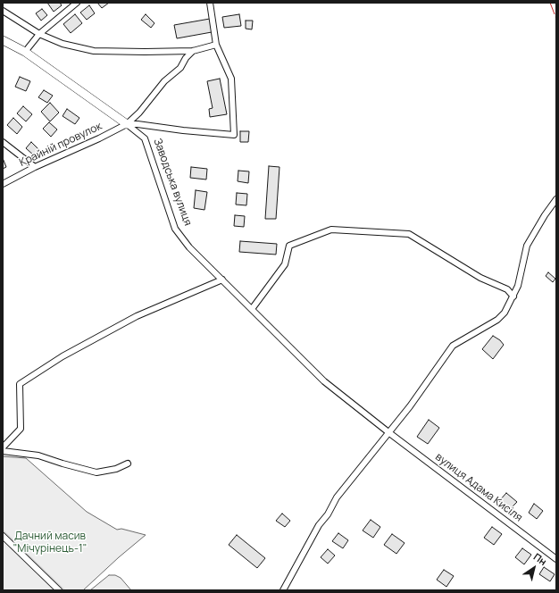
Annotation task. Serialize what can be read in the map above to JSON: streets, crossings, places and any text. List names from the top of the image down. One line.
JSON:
{"streets":{"street":["Крайній провулок","Заводська вулиця","вулиця Адама Кисіля"]},"crossings":[["Крайній провулок","Заводська вулиця"],["Заводська вулиця","вулиця Адама Кисіля"]],"parks":["Дачний масив \"Мічурінець-1\""],"north":"top right"}
